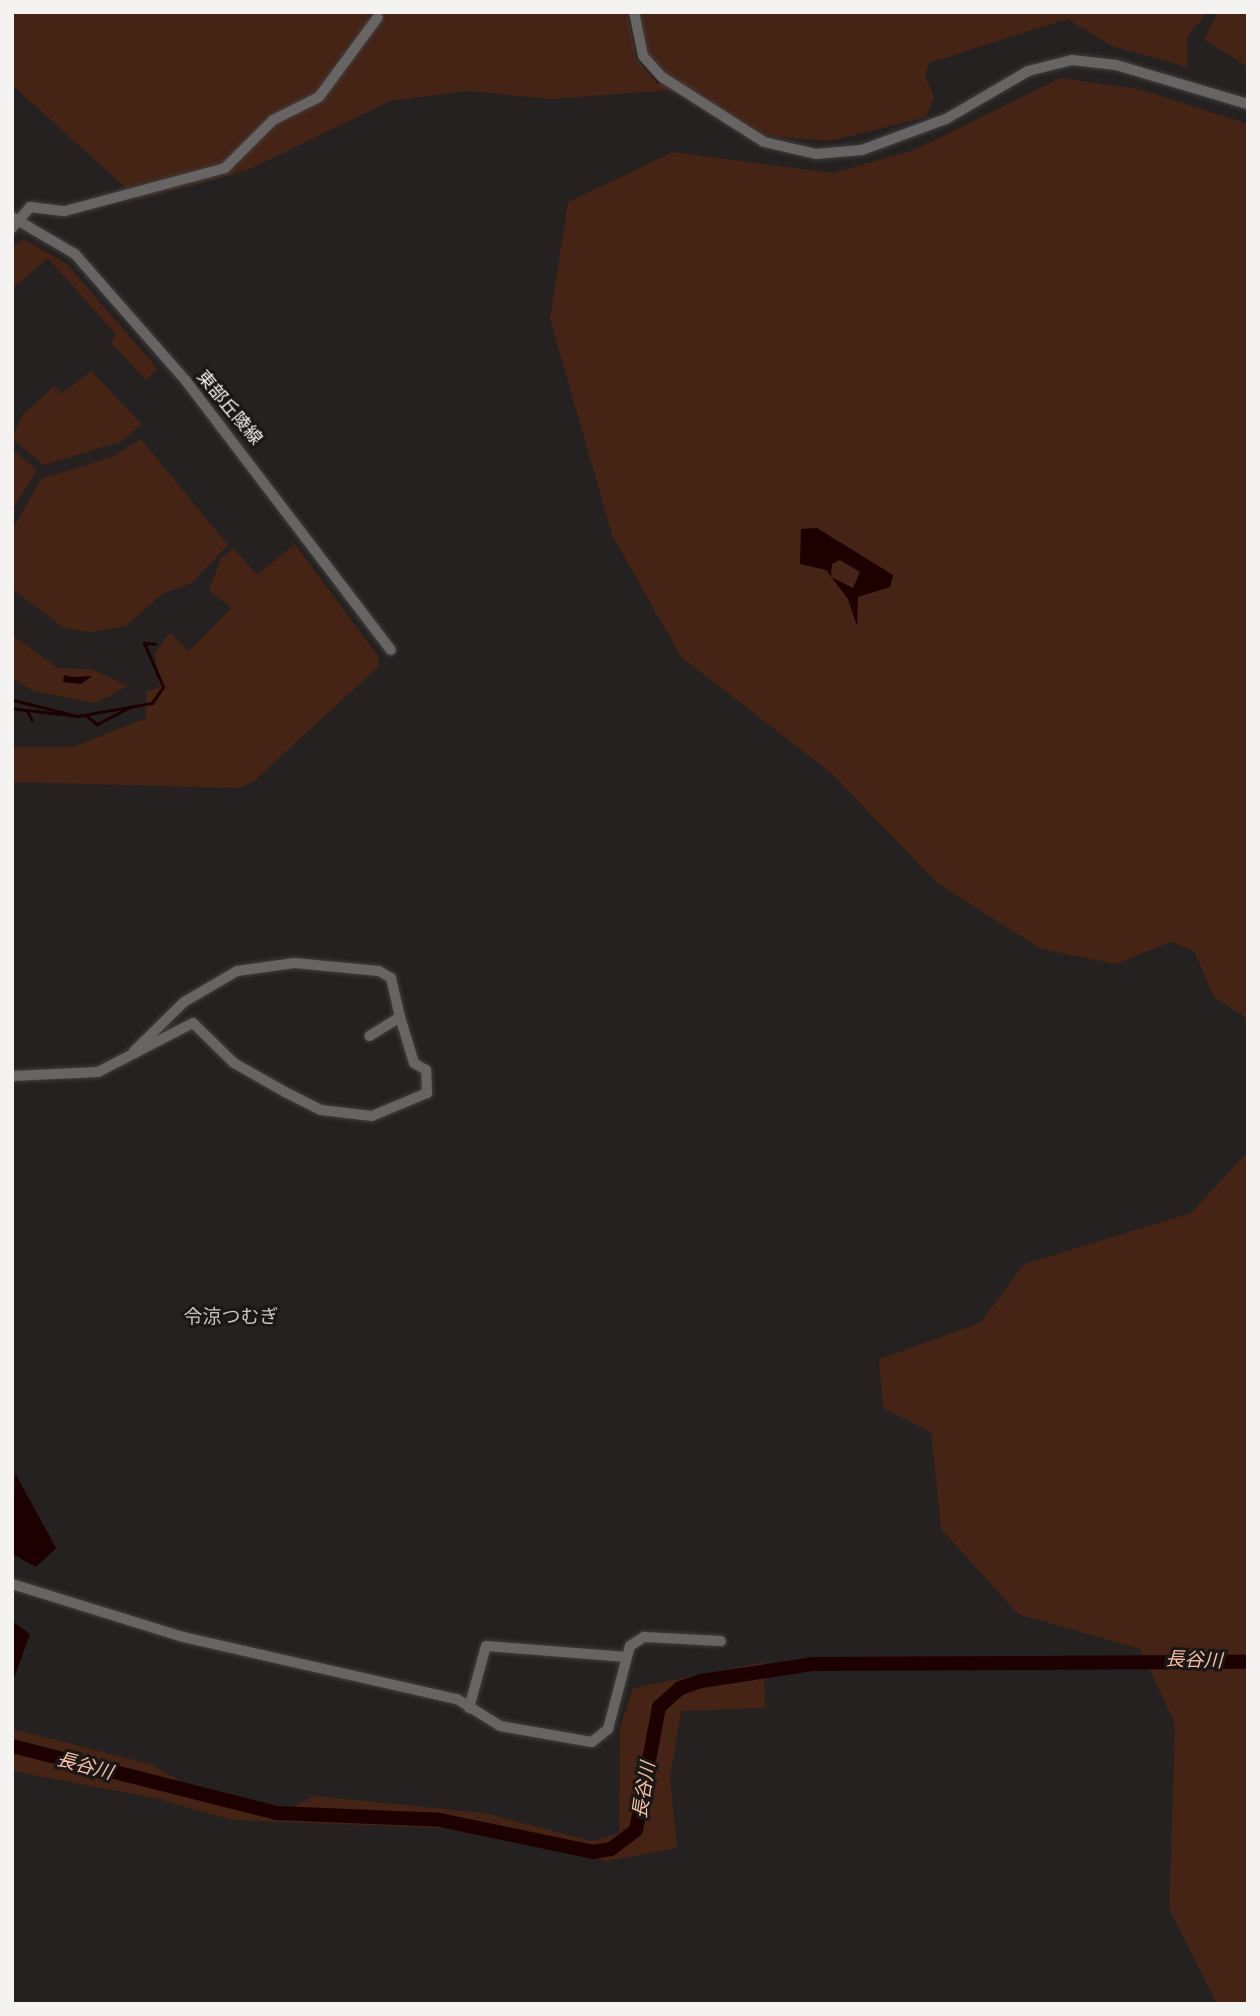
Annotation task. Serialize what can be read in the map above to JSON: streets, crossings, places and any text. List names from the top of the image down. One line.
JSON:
{"streets":{"street":["東部丘陵線"]},"districts":["令涼つむぎ"],"water":["長谷川"]}
